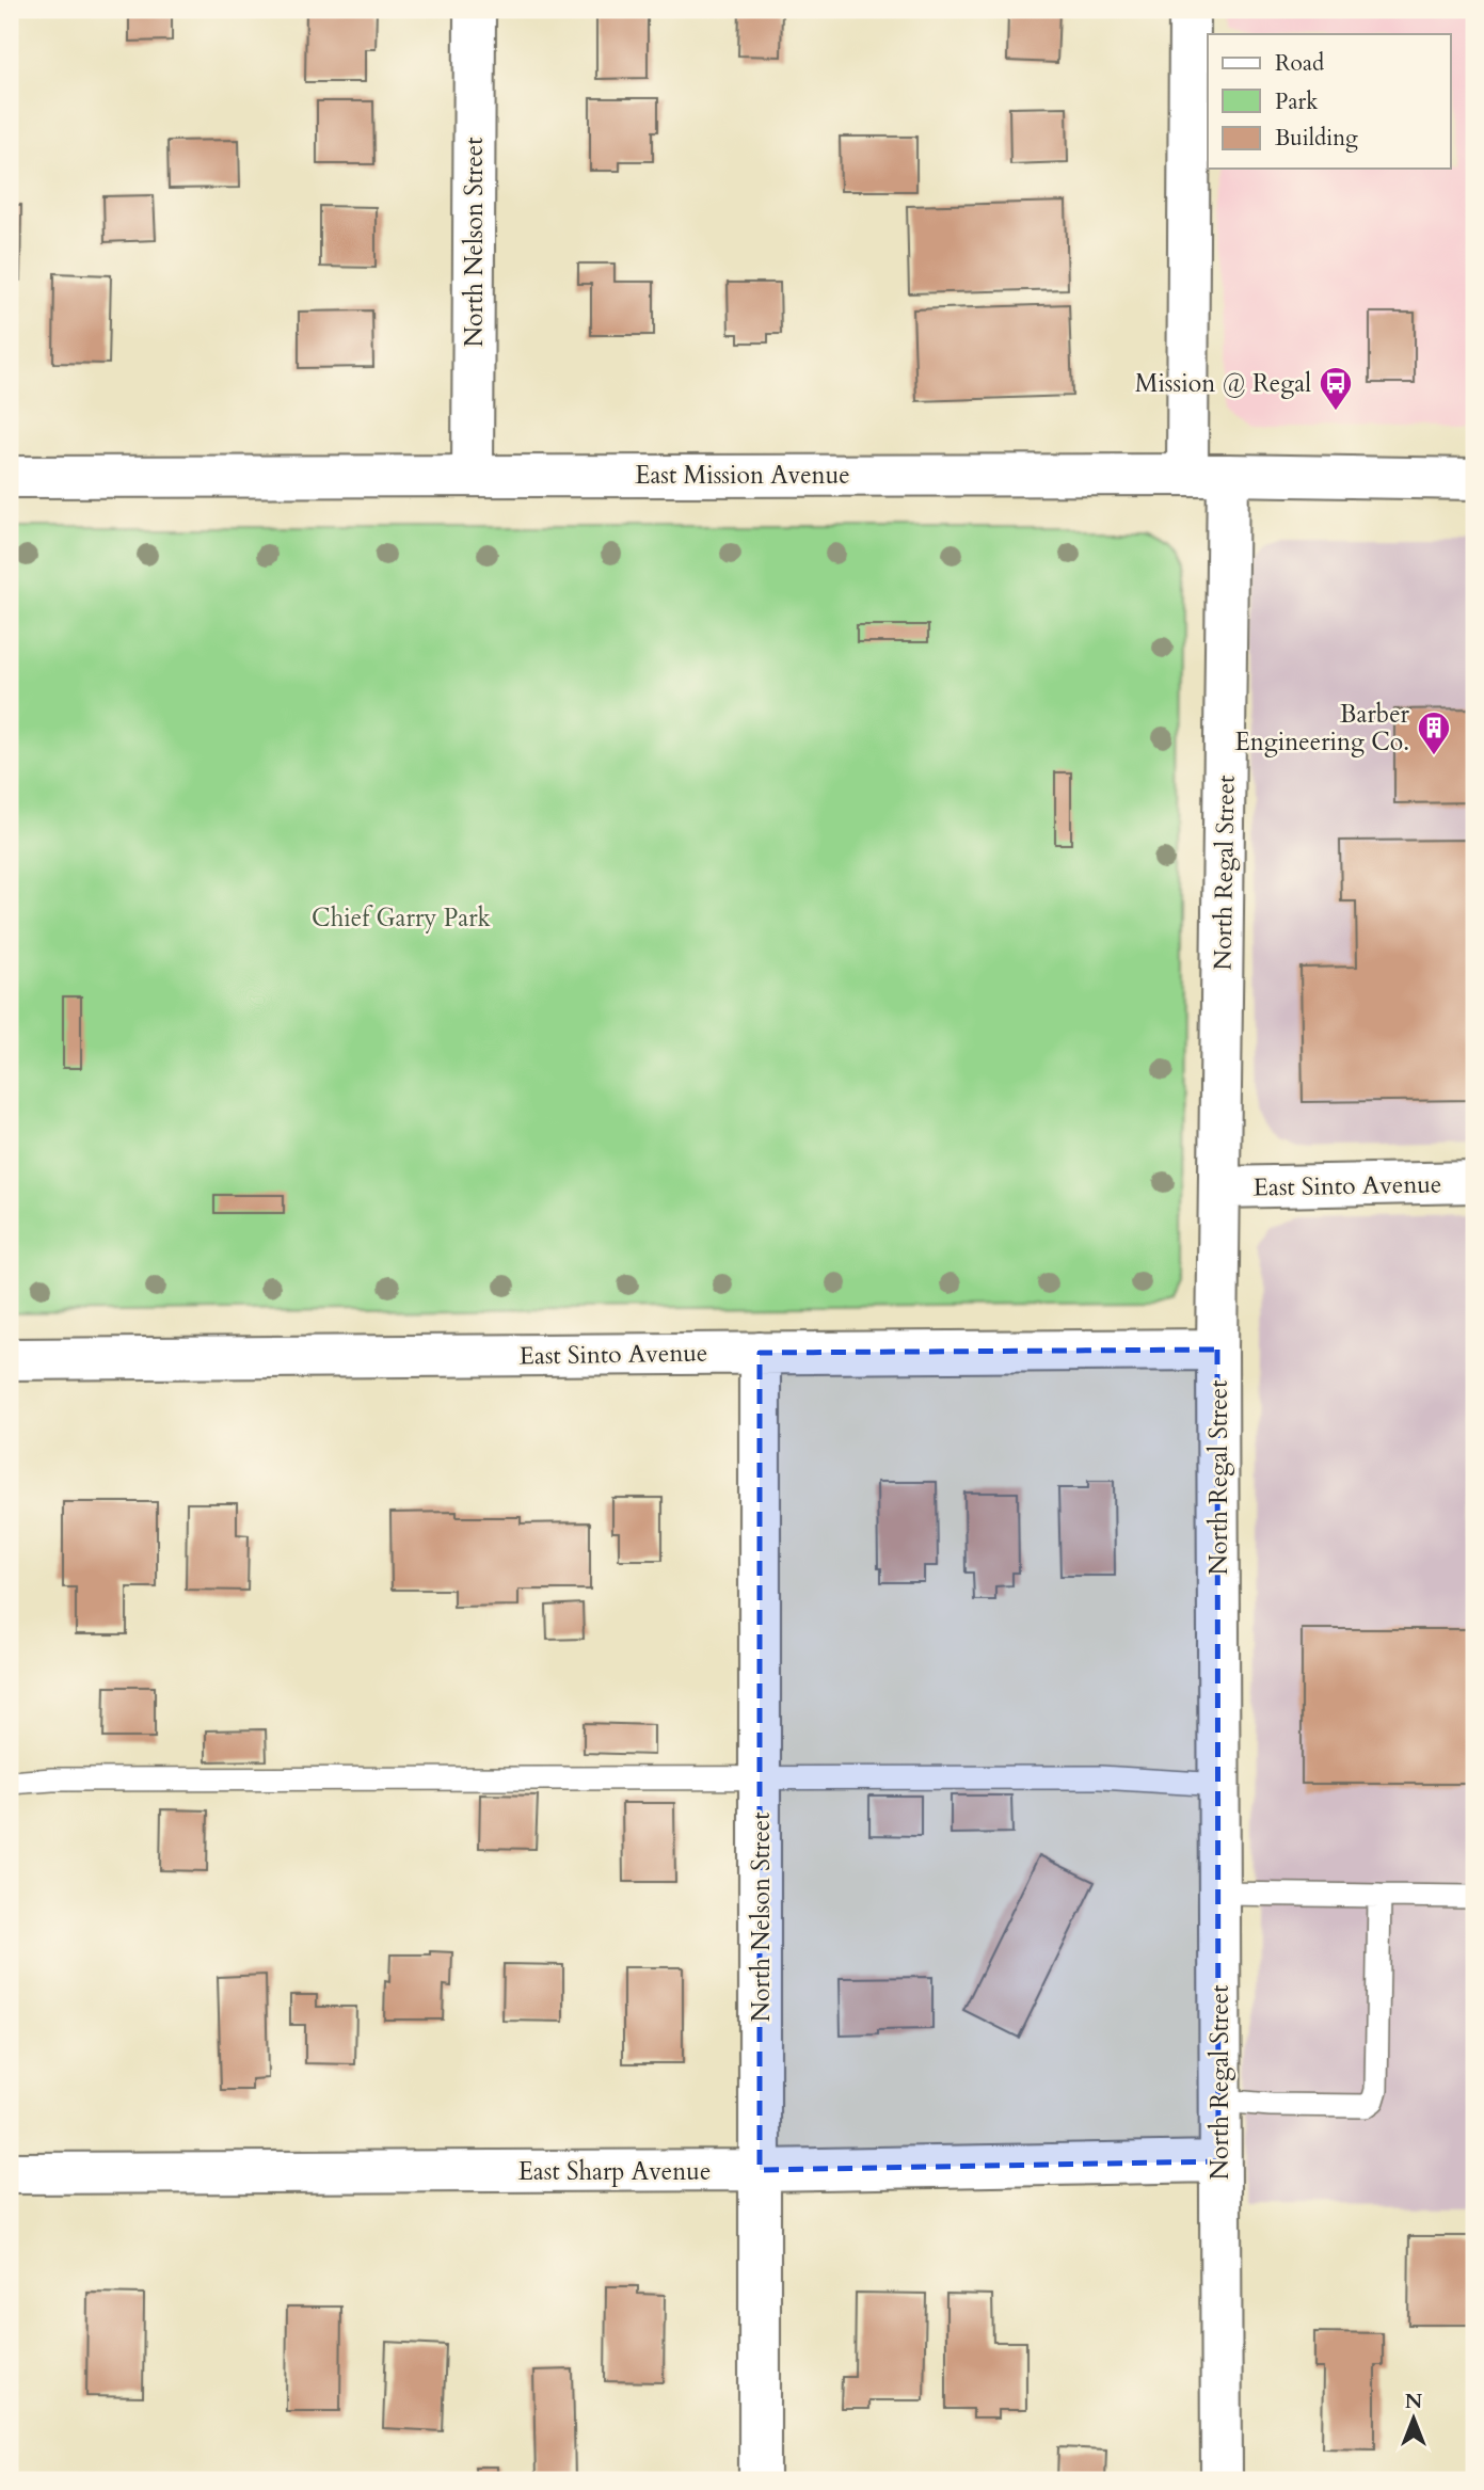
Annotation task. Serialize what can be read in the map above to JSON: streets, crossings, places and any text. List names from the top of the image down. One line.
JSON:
{"streets":{"street":["North Nelson Street","East Mission Avenue","North Regal Street","East Sinto Avenue","East Sharp Avenue"]},"crossings":[["North Nelson Street","East Mission Avenue"],["North Nelson Street","East Sinto Avenue"],["North Nelson Street","East Sharp Avenue"],["East Mission Avenue","North Regal Street"],["North Regal Street","East Sinto Avenue"],["North Regal Street","East Sharp Avenue"]],"parks":["Chief Garry Park"],"places":{"bus stop":["Mission @ Regal"],"building":["Barber Engineering Co."]},"legend":["Road","Park","Building"],"north":"top"}
